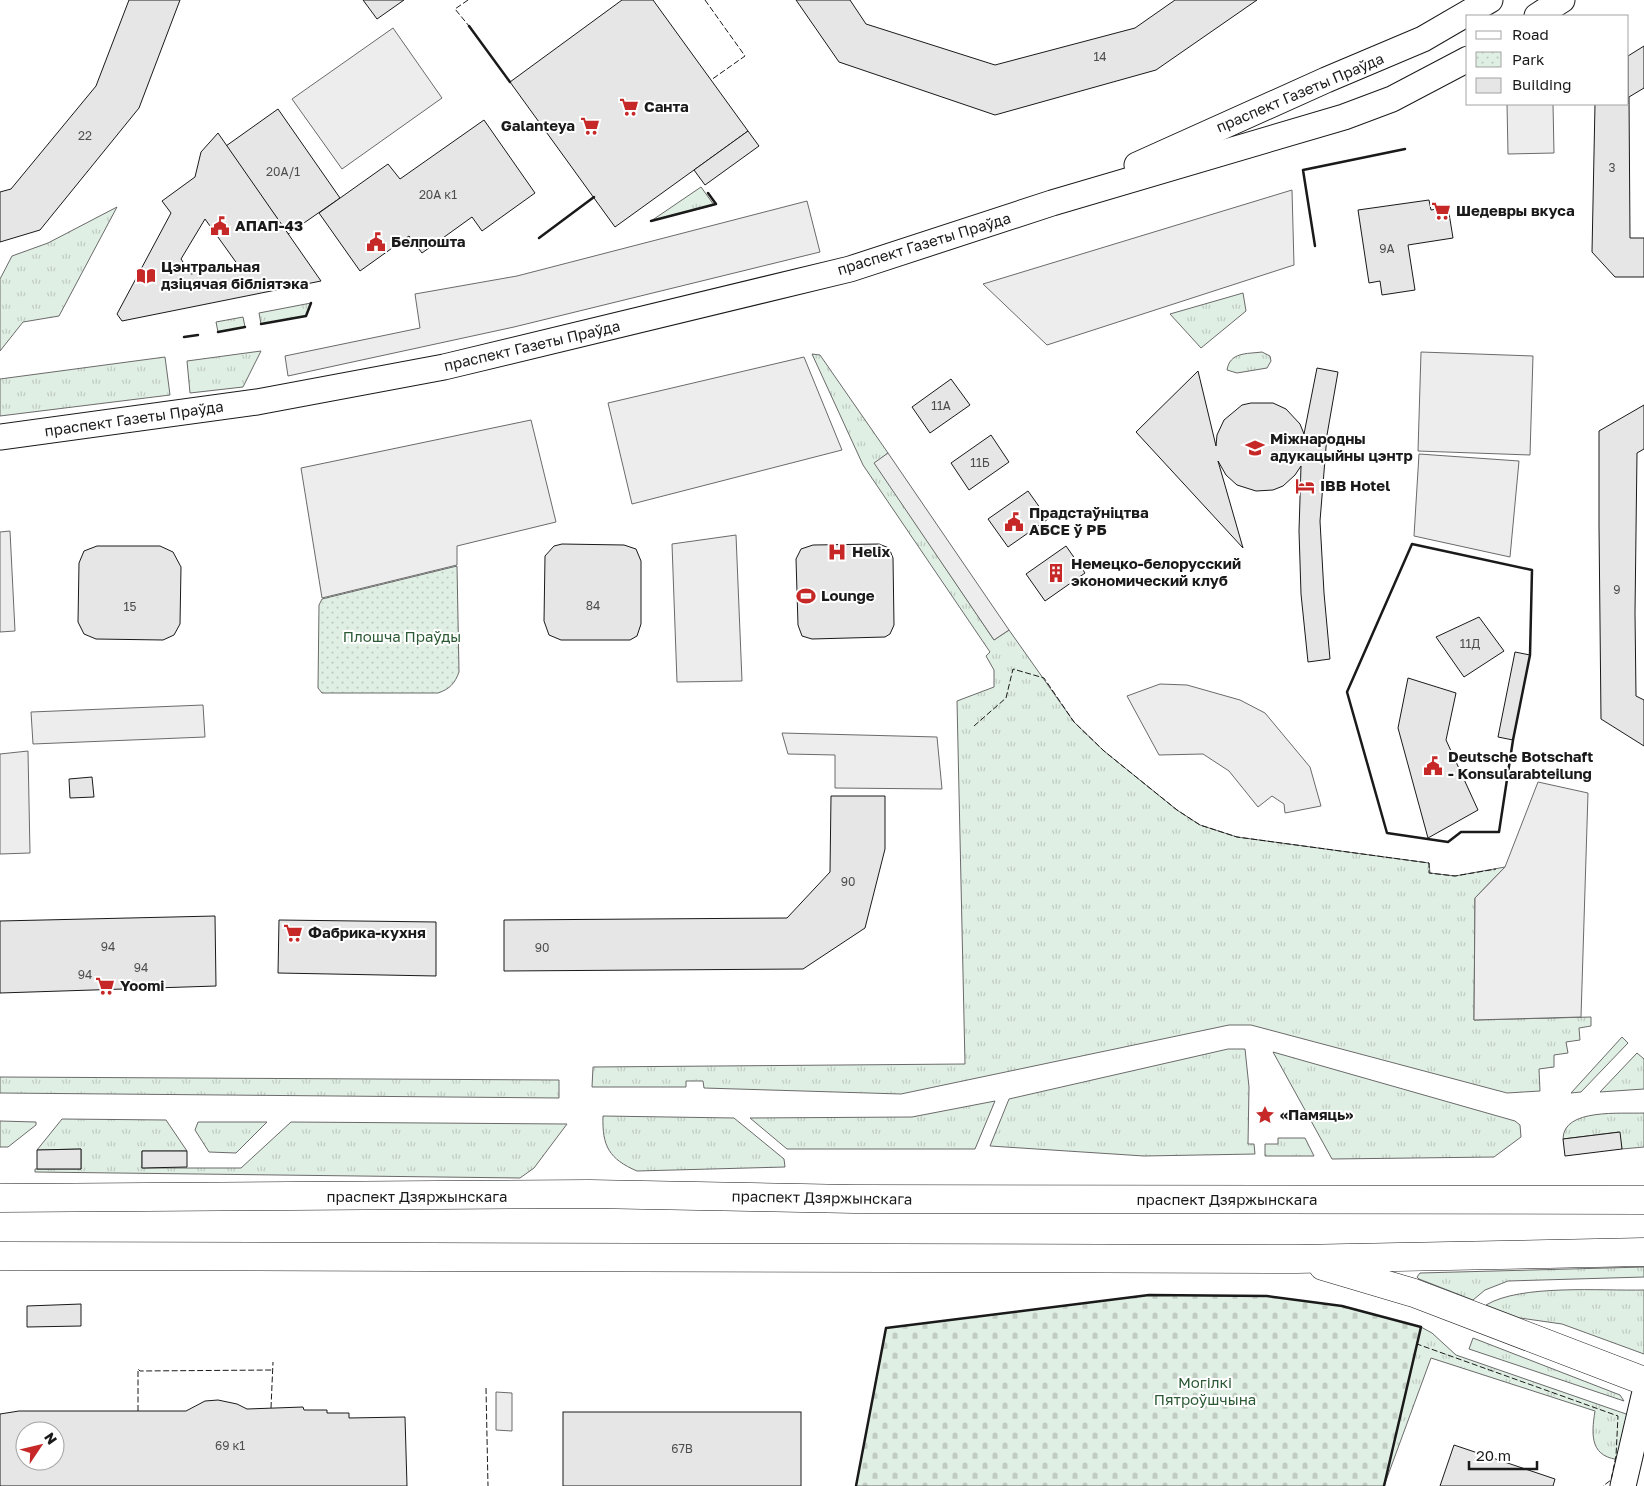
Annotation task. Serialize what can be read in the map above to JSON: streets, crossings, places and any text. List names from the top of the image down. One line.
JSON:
{"streets":{"main road":["праспект Дзяржынскага"],"street":["праспект Газеты Праўда"]},"parks":["Плошча Праўды","Могілкі Пятроўшчына"],"places":{"supermarket":["Санта","Galanteya","Шедевры вкуса","Фабрика-кухня","Yoomi"],"public building":["АПАП-43","Белпошта","Прадстаўніцтва АБСЕ ў РБ","Deutsche Botschaft - Konsularabteilung"],"library":["Цэнтральная дзіцячая бібліятэка"],"school or university":["Міжнародны адукацыйны цэнтр"],"hotel":["IBB Hotel"],"hospital":["Helix"],"building":["Немецко-белорусский экономический клуб"],"sports":["Lounge"],"place":["«Памяць»"]},"house_numbers":["14","22","3","20А/1","20А к1","9А","11А","11Б","9","84","15","11Д","90","94","90","94","94","69 к1","67В"],"legend":["Road","Park","Building"],"scale_bar":"20 m","north":"top right"}
